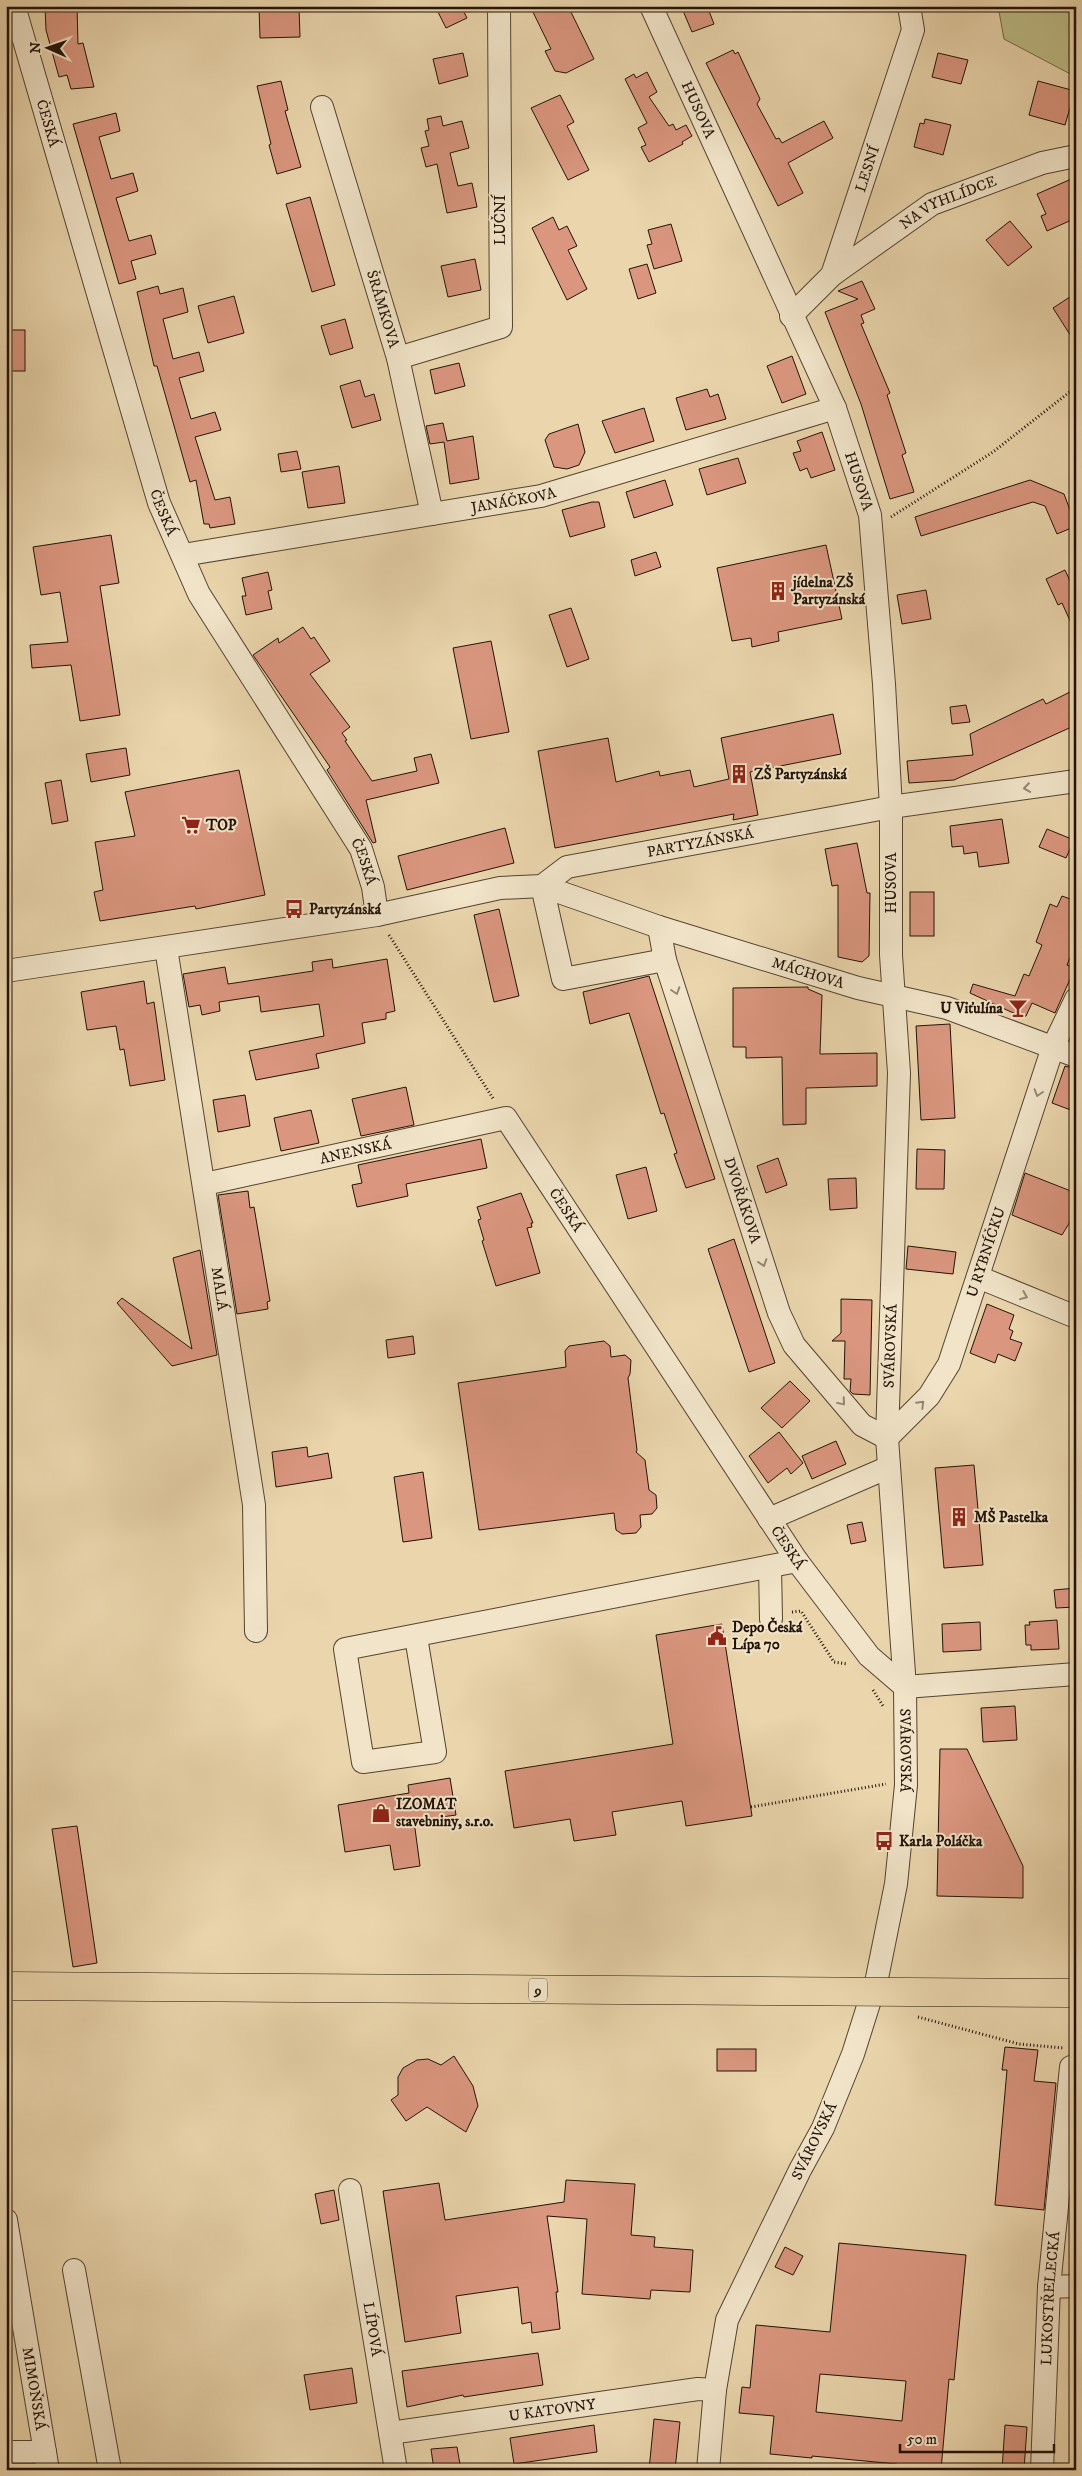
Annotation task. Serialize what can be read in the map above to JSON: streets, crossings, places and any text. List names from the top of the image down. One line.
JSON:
{"streets":{"main road":["9"],"street":["HUSOVA","ČESKÁ","LESNÍ","NA VYHLÍDCE","LUČNÍ","ŠRÁMKOVA","JANÁČKOVA","PARTYZÁNSKÁ","MÁCHOVA","ANENSKÁ","DVOŘÁKOVA","U RYBNÍČKU","MALÁ","SVÁROVSKÁ","LUKOSTŘELECKÁ","LÍPOVÁ","MIMOŇSKÁ","U KATOVNY"]},"crossings":[["HUSOVA","LESNÍ"],["HUSOVA","JANÁČKOVA"],["HUSOVA","PARTYZÁNSKÁ"],["HUSOVA","MÁCHOVA"],["HUSOVA","SVÁROVSKÁ"],["ČESKÁ","JANÁČKOVA"],["ČESKÁ","ANENSKÁ"],["ČESKÁ","SVÁROVSKÁ"],["LESNÍ","NA VYHLÍDCE"],["LUČNÍ","ŠRÁMKOVA"],["ŠRÁMKOVA","JANÁČKOVA"],["PARTYZÁNSKÁ","MÁCHOVA"],["MÁCHOVA","DVOŘÁKOVA"],["MÁCHOVA","U RYBNÍČKU"],["MÁCHOVA","SVÁROVSKÁ"],["ANENSKÁ","MALÁ"],["DVOŘÁKOVA","U RYBNÍČKU"],["DVOŘÁKOVA","SVÁROVSKÁ"],["U RYBNÍČKU","SVÁROVSKÁ"],["SVÁROVSKÁ","U KATOVNY"],["LÍPOVÁ","U KATOVNY"]],"one_way":["DVOŘÁKOVA"],"places":{"building":["jídelna ZŠ Partyzánská","ZŠ Partyzánská","MŠ Pastelka"],"supermarket":["TOP"],"bus stop":["Partyzánská","Karla Poláčka"],"bar":["U Viťulína"],"public building":["Depo Česká Lípa 70"],"shop":["IZOMAT stavebniny, s.r.o."]},"scale_bar":"50 m","north":"left"}
